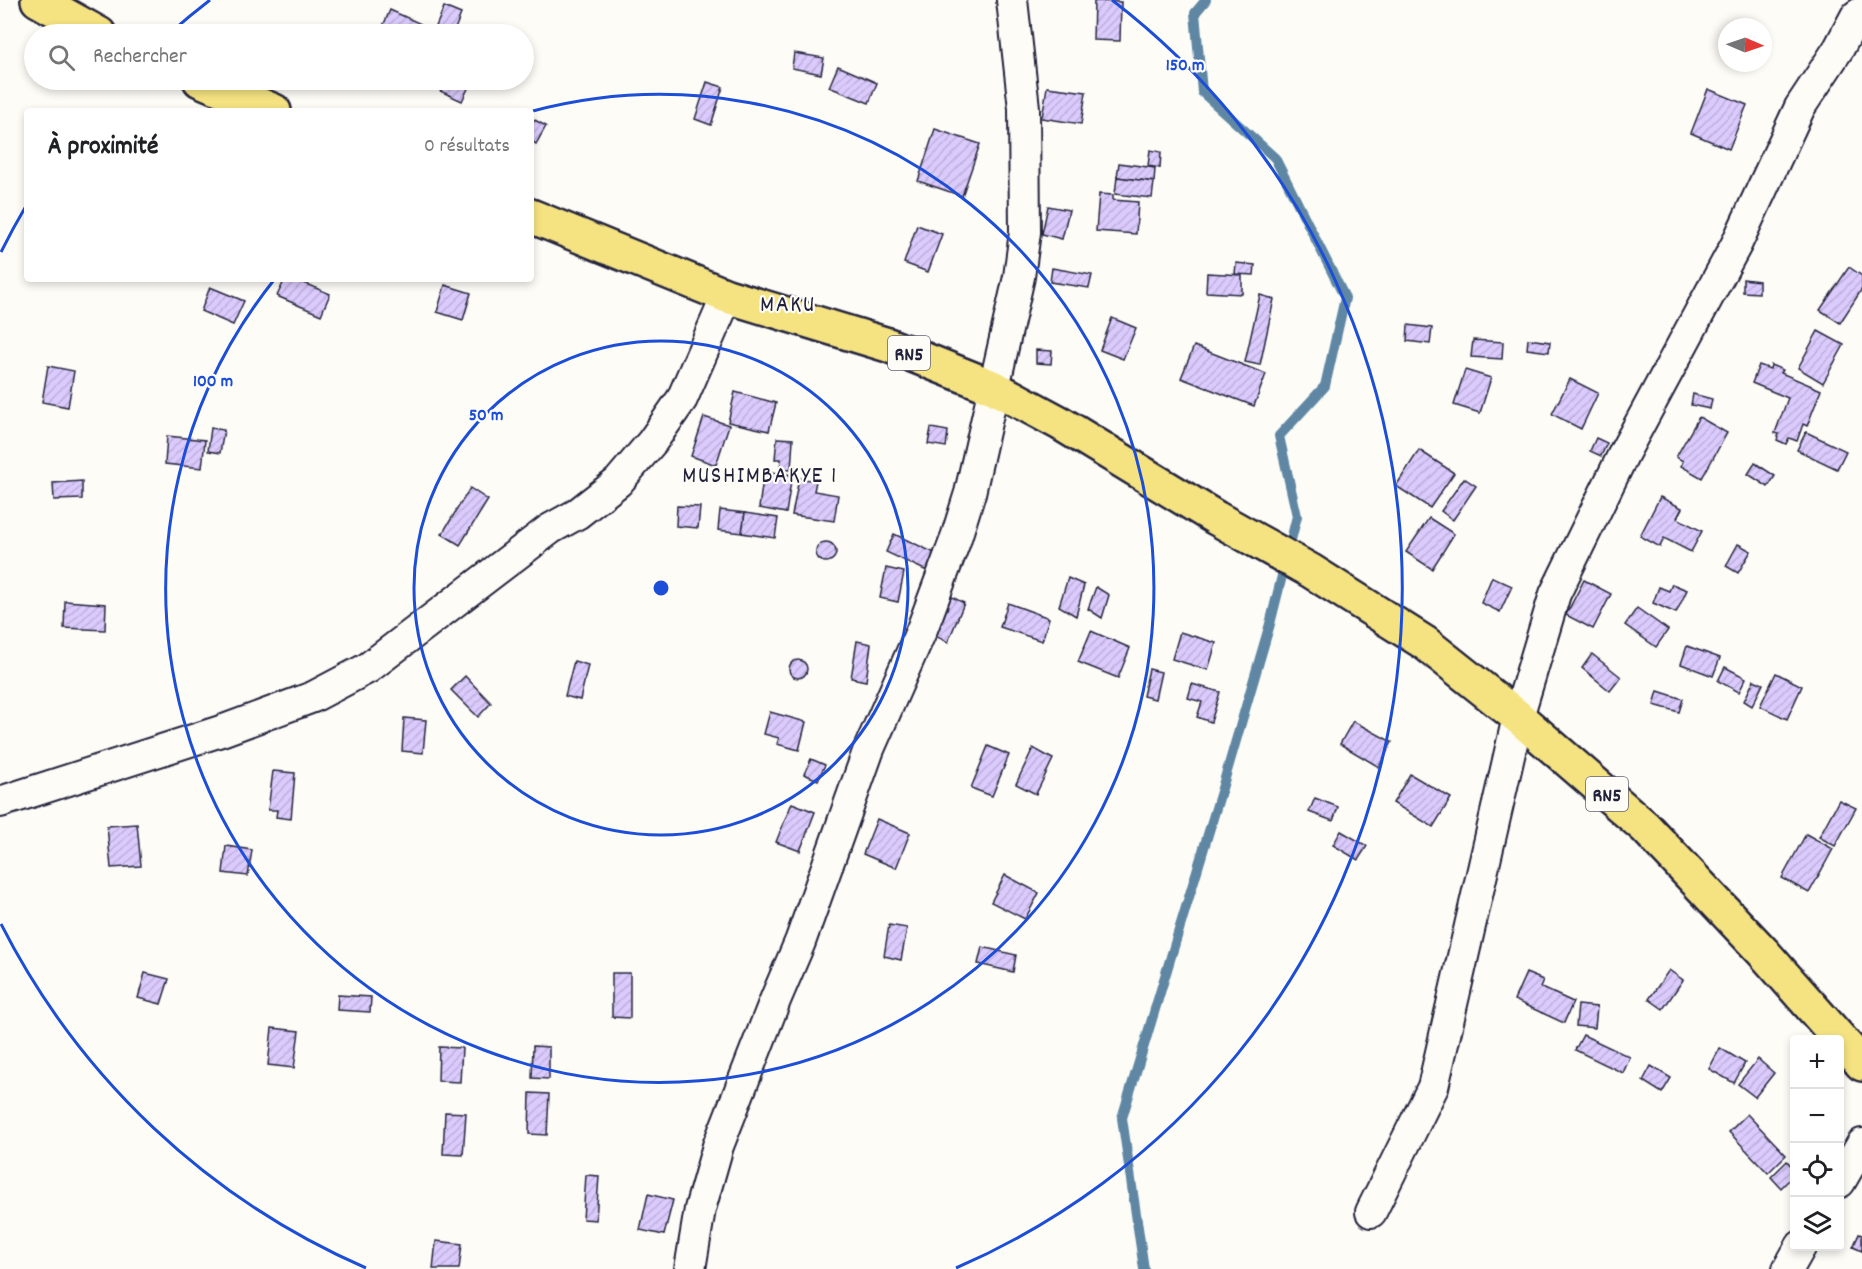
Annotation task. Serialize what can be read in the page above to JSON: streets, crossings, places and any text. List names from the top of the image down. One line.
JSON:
{"streets":{"highway":["RN5"]},"districts":["MAKU","MUSHIMBAKYE 1"],"north":"right","page":{"search":"Rechercher","heading":["À proximité","0 résultats"],"map_buttons":["+","−"]},"rings":["150 m","100 m","50 m"]}
